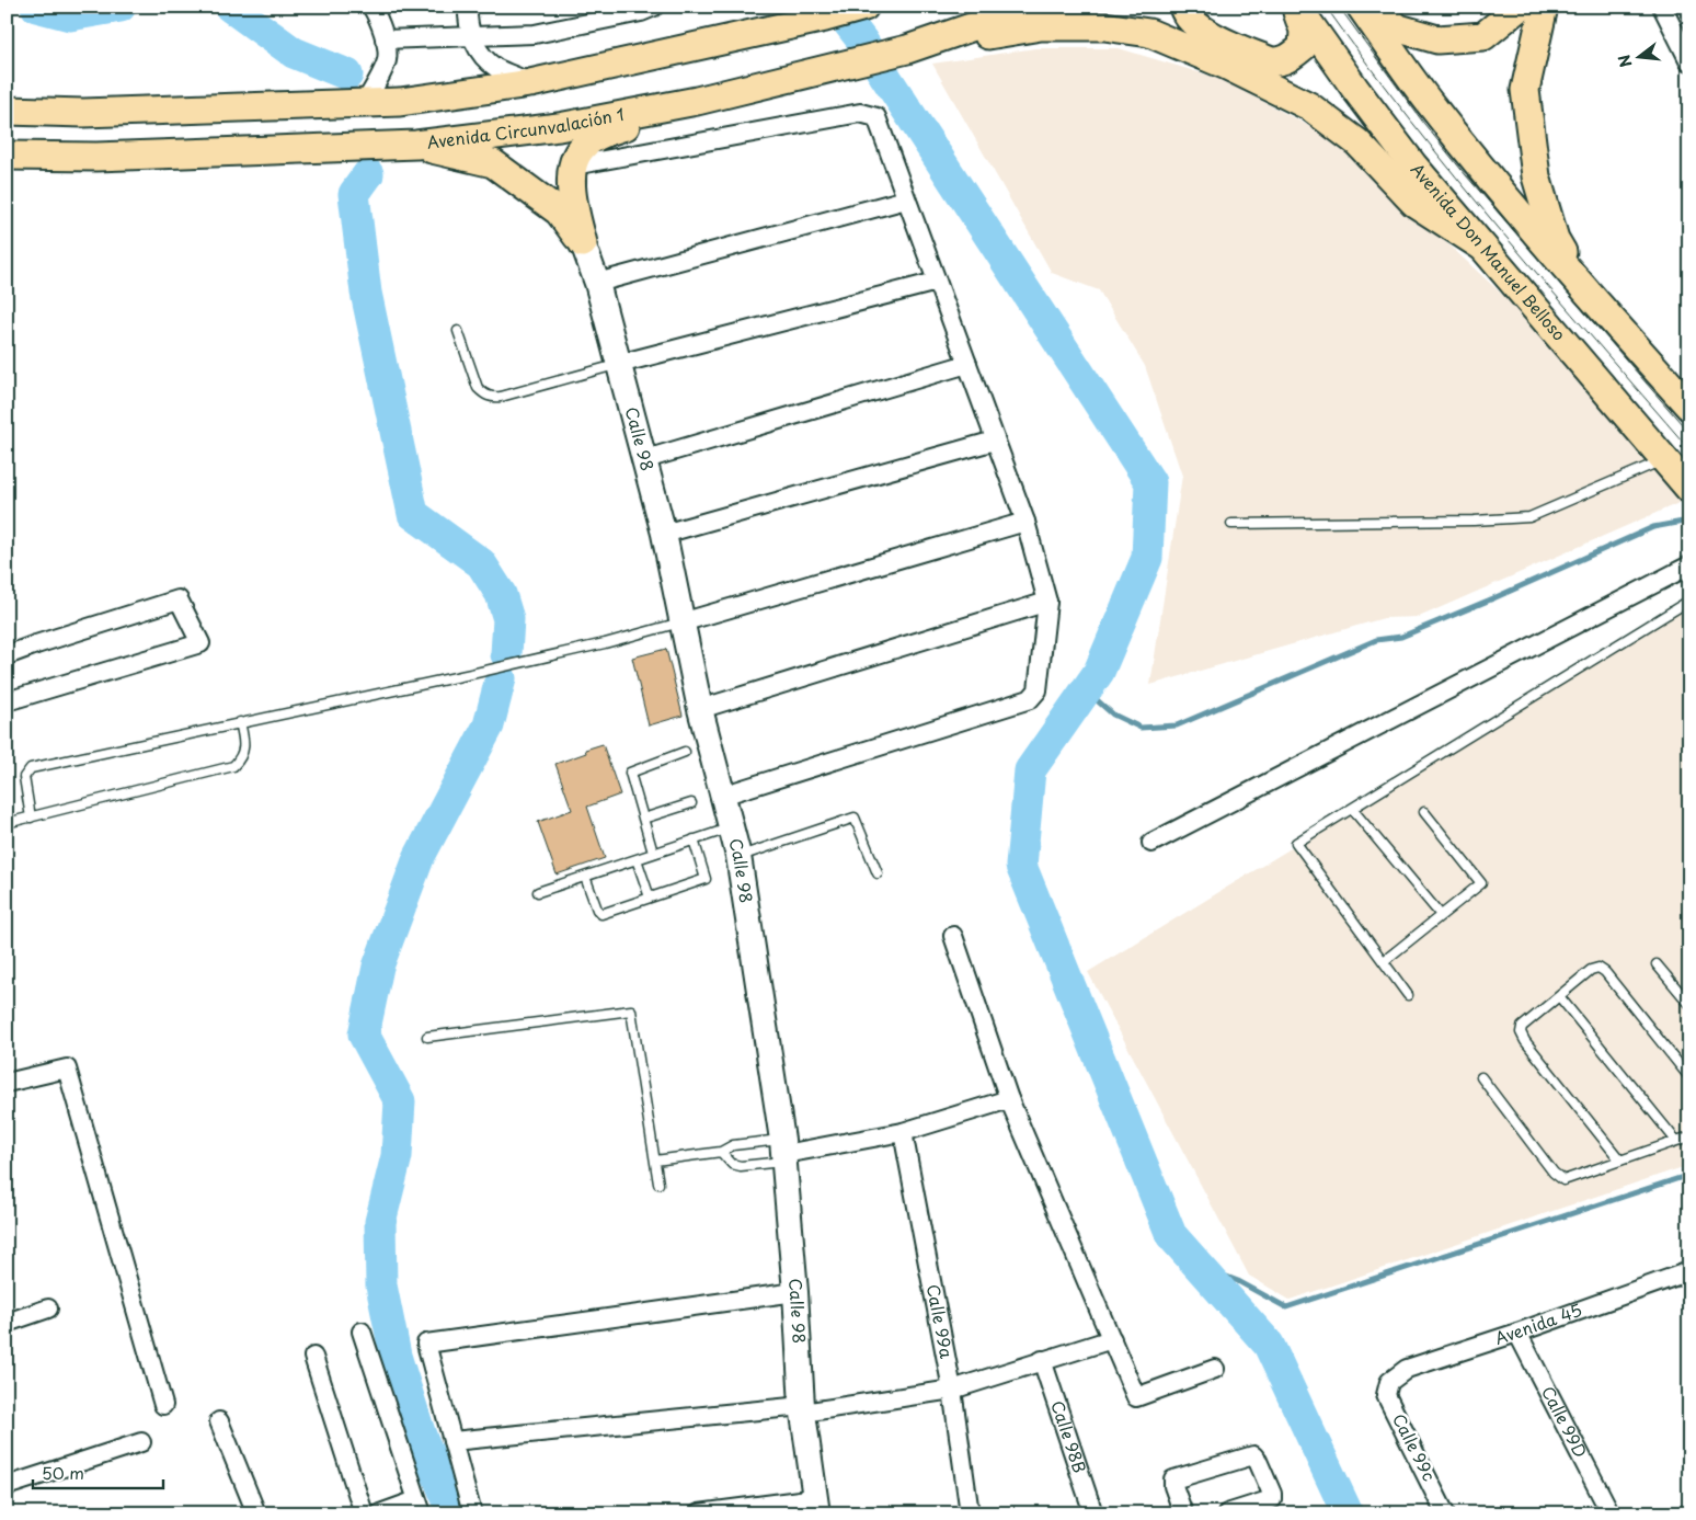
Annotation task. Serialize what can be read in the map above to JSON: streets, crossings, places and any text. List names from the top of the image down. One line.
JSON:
{"streets":{"main road":["Avenida Circunvalación 1","Avenida Don Manuel Belloso"],"street":["Calle 98","Calle 99a","Avenida 45","Calle 99D","Calle 98B","Calle 99c"]},"crossings":[["Avenida 45","Calle 99D"],["Avenida 45","Calle 99c"]],"scale_bar":"50 m","north":"left"}
